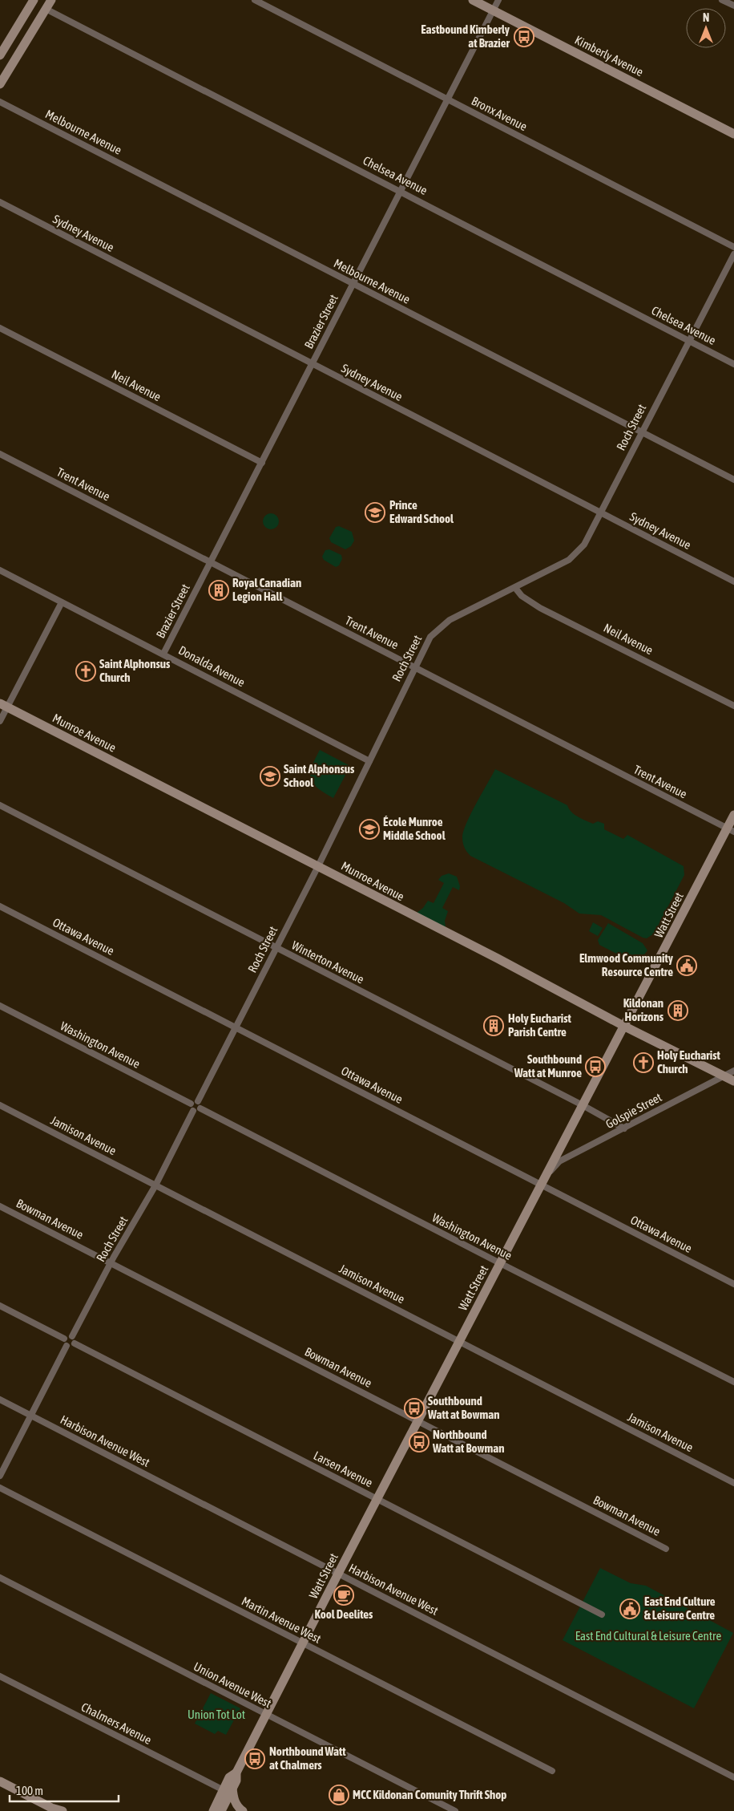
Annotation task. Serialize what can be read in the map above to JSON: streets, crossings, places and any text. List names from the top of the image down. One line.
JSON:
{"streets":{"main road":["Kimberly Avenue","Munroe Avenue","Watt Street"],"street":["Bronx Avenue","Melbourne Avenue","Chelsea Avenue","Sydney Avenue","Brazier Street","Neil Avenue","Roch Street","Trent Avenue","Donalda Avenue","Ottawa Avenue","Winterton Avenue","Washington Avenue","Golspie Street","Jamison Avenue","Bowman Avenue","Harbison Avenue West","Larsen Avenue","Martin Avenue West","Union Avenue West","Chalmers Avenue"]},"crossings":[["Kimberly Avenue","Brazier Street"],["Bronx Avenue","Brazier Street"],["Melbourne Avenue","Brazier Street"],["Melbourne Avenue","Roch Street"],["Chelsea Avenue","Brazier Street"],["Chelsea Avenue","Roch Street"],["Sydney Avenue","Brazier Street"],["Sydney Avenue","Roch Street"],["Brazier Street","Neil Avenue"],["Brazier Street","Trent Avenue"],["Brazier Street","Donalda Avenue"],["Neil Avenue","Roch Street"],["Roch Street","Trent Avenue"],["Roch Street","Donalda Avenue"],["Roch Street","Munroe Avenue"],["Roch Street","Ottawa Avenue"],["Roch Street","Winterton Avenue"],["Roch Street","Washington Avenue"],["Roch Street","Jamison Avenue"],["Roch Street","Bowman Avenue"],["Roch Street","Larsen Avenue"],["Trent Avenue","Watt Street"],["Munroe Avenue","Watt Street"],["Munroe Avenue","Golspie Street"],["Watt Street","Ottawa Avenue"],["Watt Street","Winterton Avenue"],["Watt Street","Washington Avenue"],["Watt Street","Golspie Street"],["Watt Street","Jamison Avenue"],["Watt Street","Bowman Avenue"],["Watt Street","Harbison Avenue West"],["Watt Street","Larsen Avenue"],["Watt Street","Martin Avenue West"],["Watt Street","Union Avenue West"],["Watt Street","Chalmers Avenue"],["Winterton Avenue","Golspie Street"]],"parks":["East End Cultural & Leisure Centre","Union Tot Lot"],"places":{"bus stop":["Eastbound Kimberly at Brazier","Southbound Watt at Munroe","Southbound Watt at Bowman","Northbound Watt at Bowman","Northbound Watt at Chalmers"],"school or university":["Prince Edward School","Saint Alphonsus School","École Munroe Middle School"],"building":["Royal Canadian Legion Hall","Kildonan Horizons","Holy Eucharist Parish Centre"],"church":["Saint Alphonsus Church","Holy Eucharist Church"],"public building":["Elmwood Community Resource Centre","East End Culture & Leisure Centre"],"cafe":["Kool Deelites"],"shop":["MCC Kildonan Comunity Thrift Shop"]},"scale_bar":"100 m","north":"top"}
